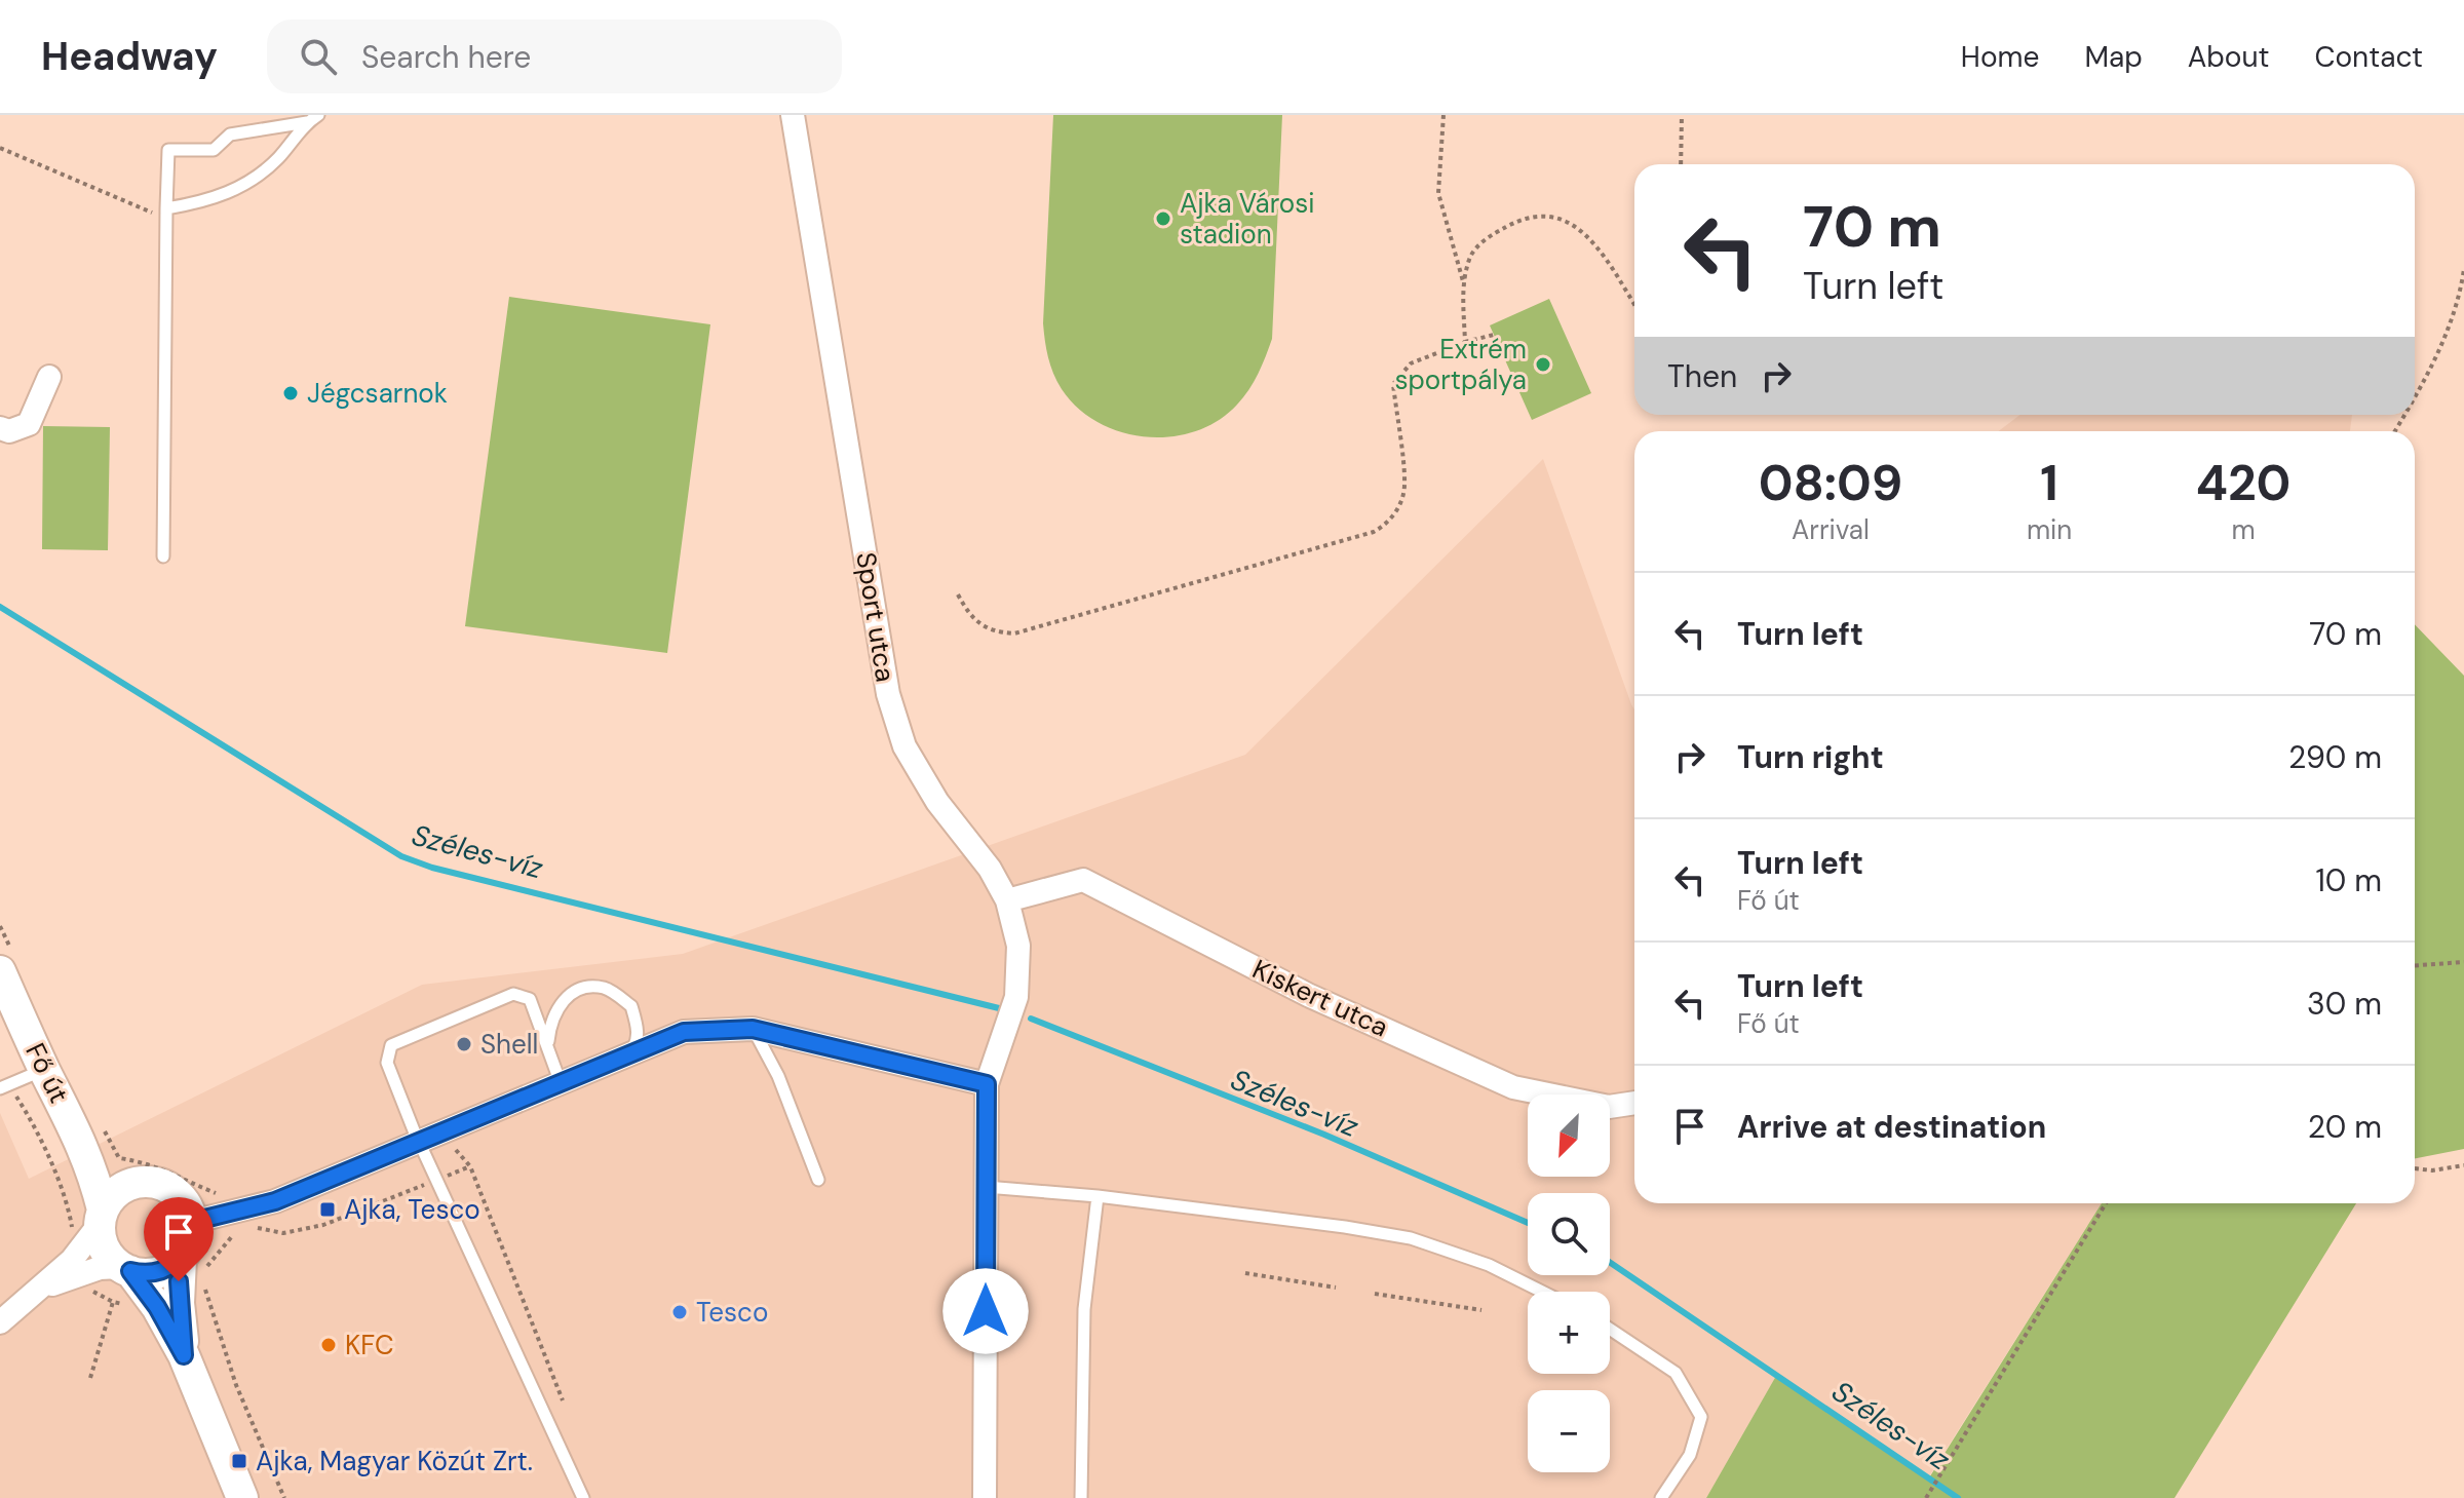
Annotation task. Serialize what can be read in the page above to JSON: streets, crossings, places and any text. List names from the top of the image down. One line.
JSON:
{"streets":{"main road":["Fő út"],"street":["Sport utca","Kiskert utca"]},"crossings":[["Sport utca","Kiskert utca"]],"water":["Széles-víz"],"places":{"other":["Ajka Városi stadion","Extrém sportpálya","Jégcsarnok","Shell","Tesco","KFC"],"transit":["Ajka, Tesco","Ajka, Magyar Közút Zrt."]},"north":"bottom left","page":{"header":"Headway","search":"Search here","nav":["Home","Map","About","Contact"],"turn":["70 m","Turn left"],"then":"Then","eta":["08:09","Arrival","1","min","420","m"],"list":[{"name":"Turn left","value":"70 m"},{"name":"Turn right","value":"290 m"},{"name":"Turn left","note":"Fő út","value":"10 m"},{"name":"Turn left","note":"Fő út","value":"30 m"},{"name":"Arrive at destination","value":"20 m"}],"map_buttons":["+","−"]}}
